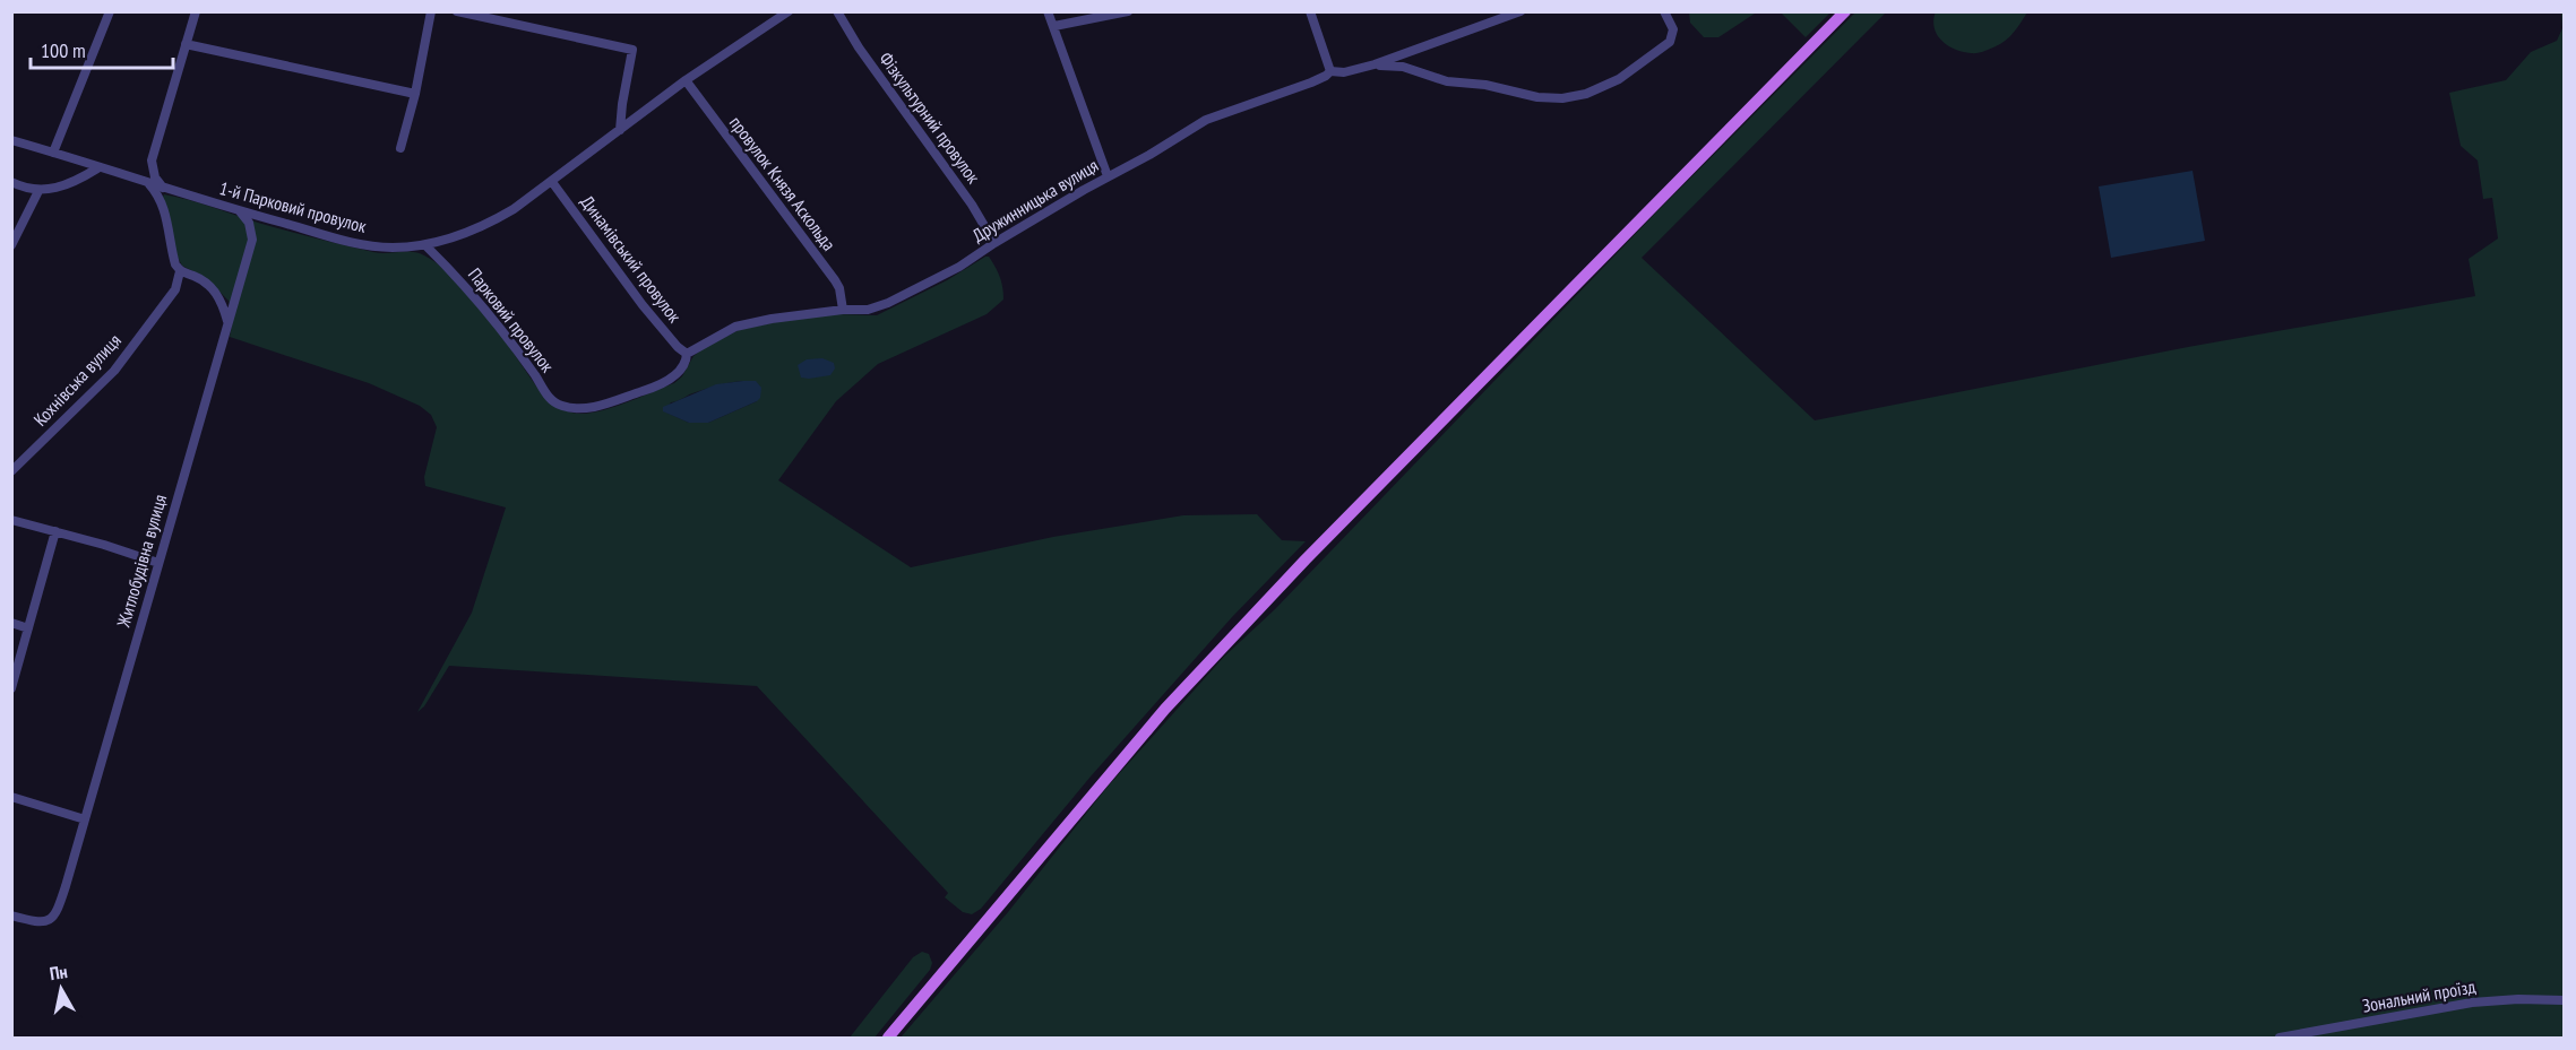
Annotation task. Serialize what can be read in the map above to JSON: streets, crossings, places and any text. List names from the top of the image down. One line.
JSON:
{"streets":{"street":["Фізкультурний провулок","провулок Князя Аскольда","Дружинницька вулиця","1-й Парковий провулок","Динамівський провулок","Парковий провулок","Кохнівська вулиця","Житлобудівна вулиця","Зональний проїзд"]},"crossings":[["Фізкультурний провулок","Дружинницька вулиця"],["провулок Князя Аскольда","Дружинницька вулиця"],["провулок Князя Аскольда","1-й Парковий провулок"],["Дружинницька вулиця","Динамівський провулок"],["Дружинницька вулиця","Парковий провулок"],["1-й Парковий провулок","Динамівський провулок"],["1-й Парковий провулок","Парковий провулок"],["1-й Парковий провулок","Житлобудівна вулиця"]],"scale_bar":"100 m","north":"top"}
